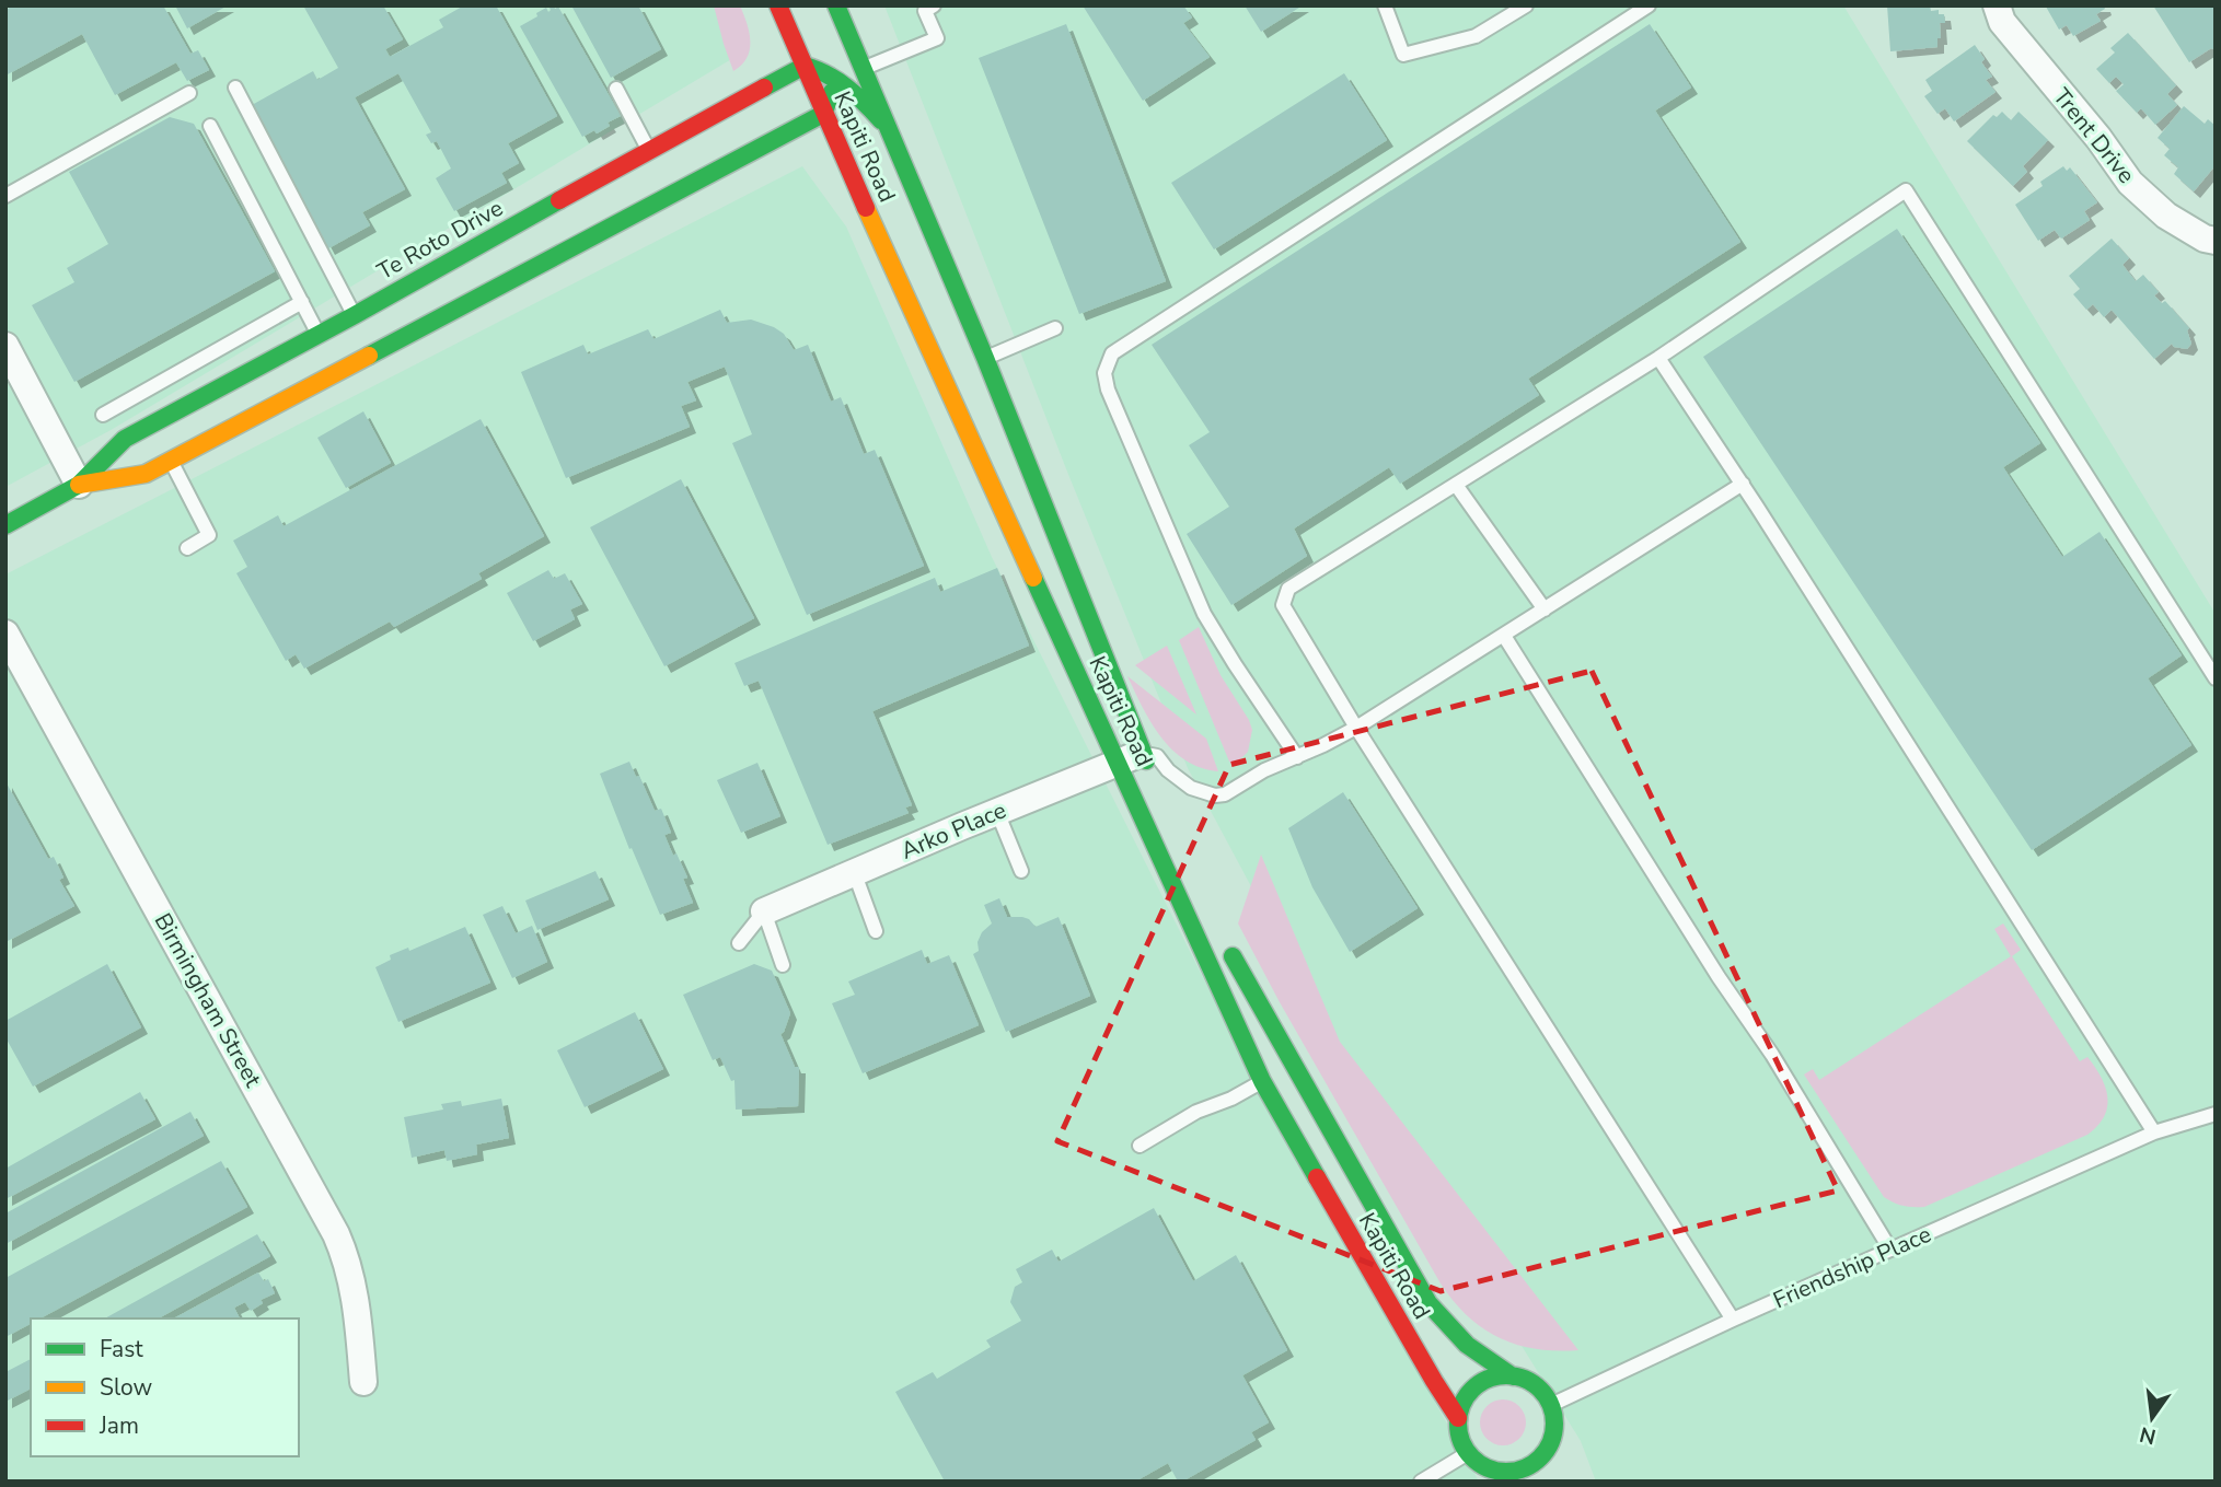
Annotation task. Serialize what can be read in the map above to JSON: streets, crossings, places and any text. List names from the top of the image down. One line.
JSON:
{"streets":{"main road":["Kapiti Road","Te Roto Drive"],"street":["Trent Drive","Arko Place","Birmingham Street"],"lane":["Friendship Place"]},"crossings":[["Kapiti Road","Te Roto Drive"],["Kapiti Road","Arko Place"],["Kapiti Road","Friendship Place"]],"legend":["Fast","Slow","Jam"],"north":"bottom"}
